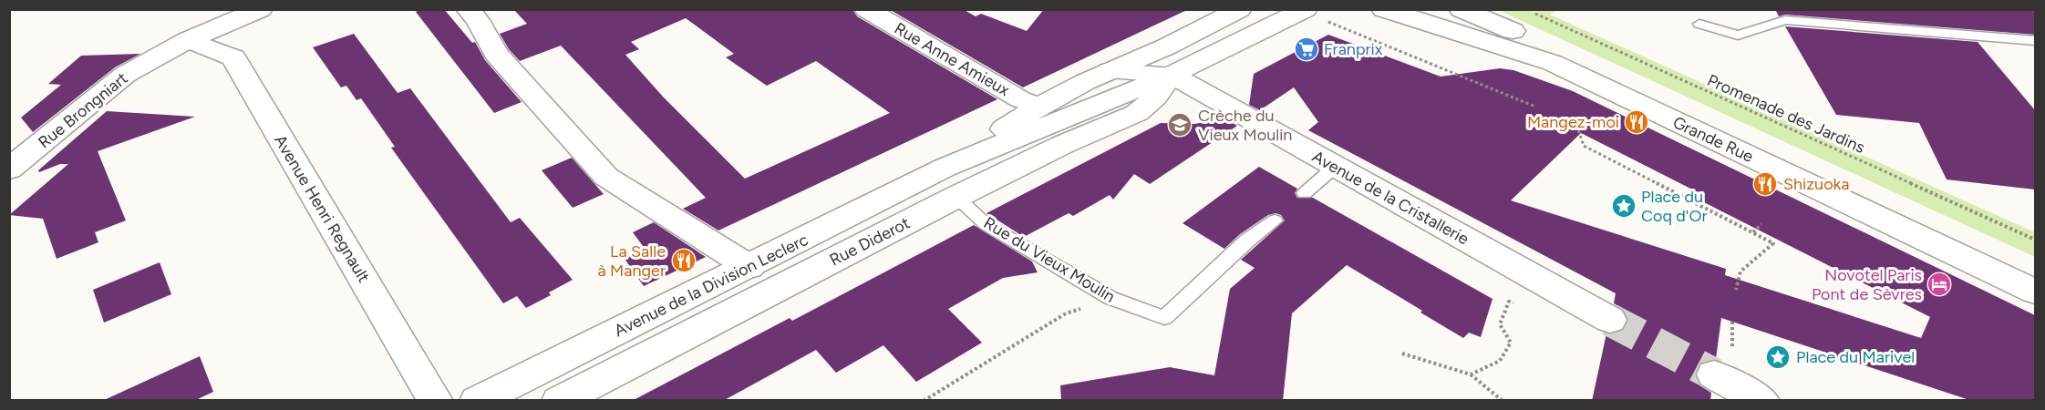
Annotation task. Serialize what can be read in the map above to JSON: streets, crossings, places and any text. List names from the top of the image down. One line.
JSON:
{"streets":{"street":["Rue Anne Amieux","Rue Brongniart","Grande Rue","Avenue de la Cristallerie","Avenue Henri Regnault","Rue Diderot","Avenue de la Division Leclerc"],"lane":["Rue du Vieux Moulin"],"path":["Promenade des Jardins"]},"crossings":[["Rue Anne Amieux","Avenue de la Division Leclerc"],["Rue Brongniart","Avenue Henri Regnault"],["Avenue de la Cristallerie","Rue Diderot"],["Avenue de la Cristallerie","Avenue de la Division Leclerc"],["Rue Diderot","Rue du Vieux Moulin"],["Rue Diderot","Avenue de la Division Leclerc"]],"places":{"supermarket":["Franprix"],"restaurant":["Mangez-moi","Shizuoka","La Salle à Manger"],"school or university":["Crèche du Vieux Moulin"],"place":["Place du Coq d'Or","Place du Marivel"],"hotel":["Novotel Paris Pont de Sèvres"]}}
